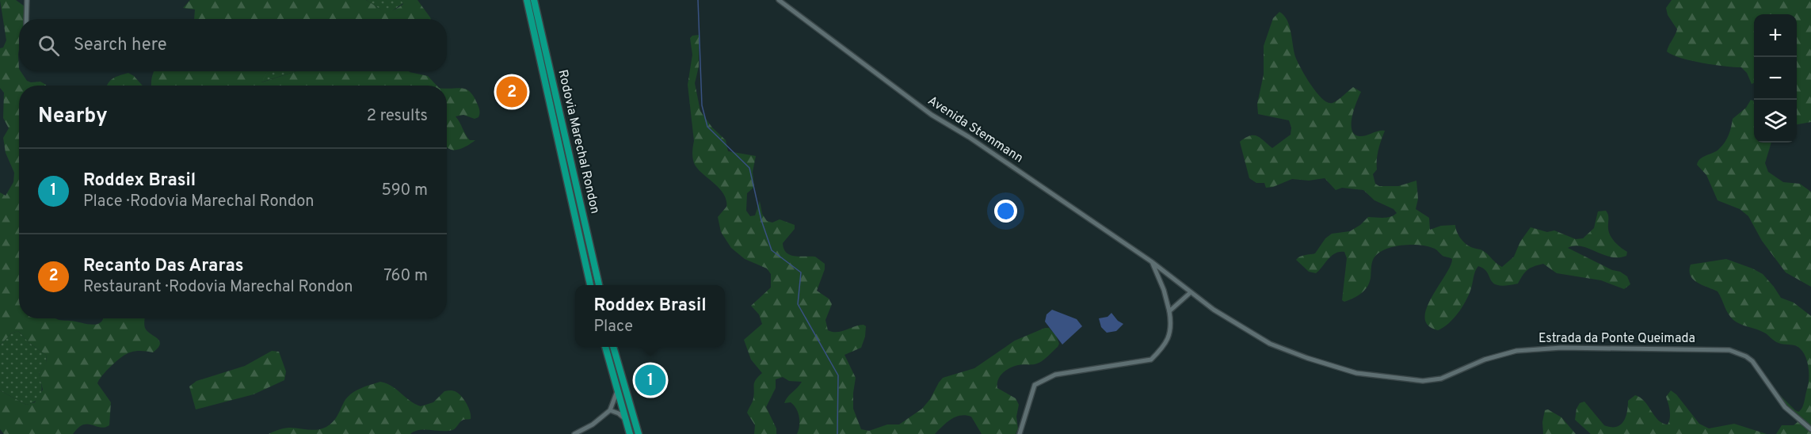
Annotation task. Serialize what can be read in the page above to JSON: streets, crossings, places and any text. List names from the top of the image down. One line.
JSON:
{"streets":{"highway":["Rodovia Marechal Rondon"],"street":["Avenida Stemmann","Estrada da Ponte Queimada"]},"crossings":[["Avenida Stemmann","Estrada da Ponte Queimada"]],"page":{"map_buttons":["+","−"],"search":"Search here","pins":["2","1"],"heading":["Nearby","2 results"],"list":[{"mark":"1","name":"Roddex Brasil","note":"Place · Rodovia Marechal Rondon","value":"590 m"},{"mark":"2","name":"Recanto Das Araras","note":"Restaurant · Rodovia Marechal Rondon","value":"760 m"}],"popup":["Roddex Brasil","Place"]}}
